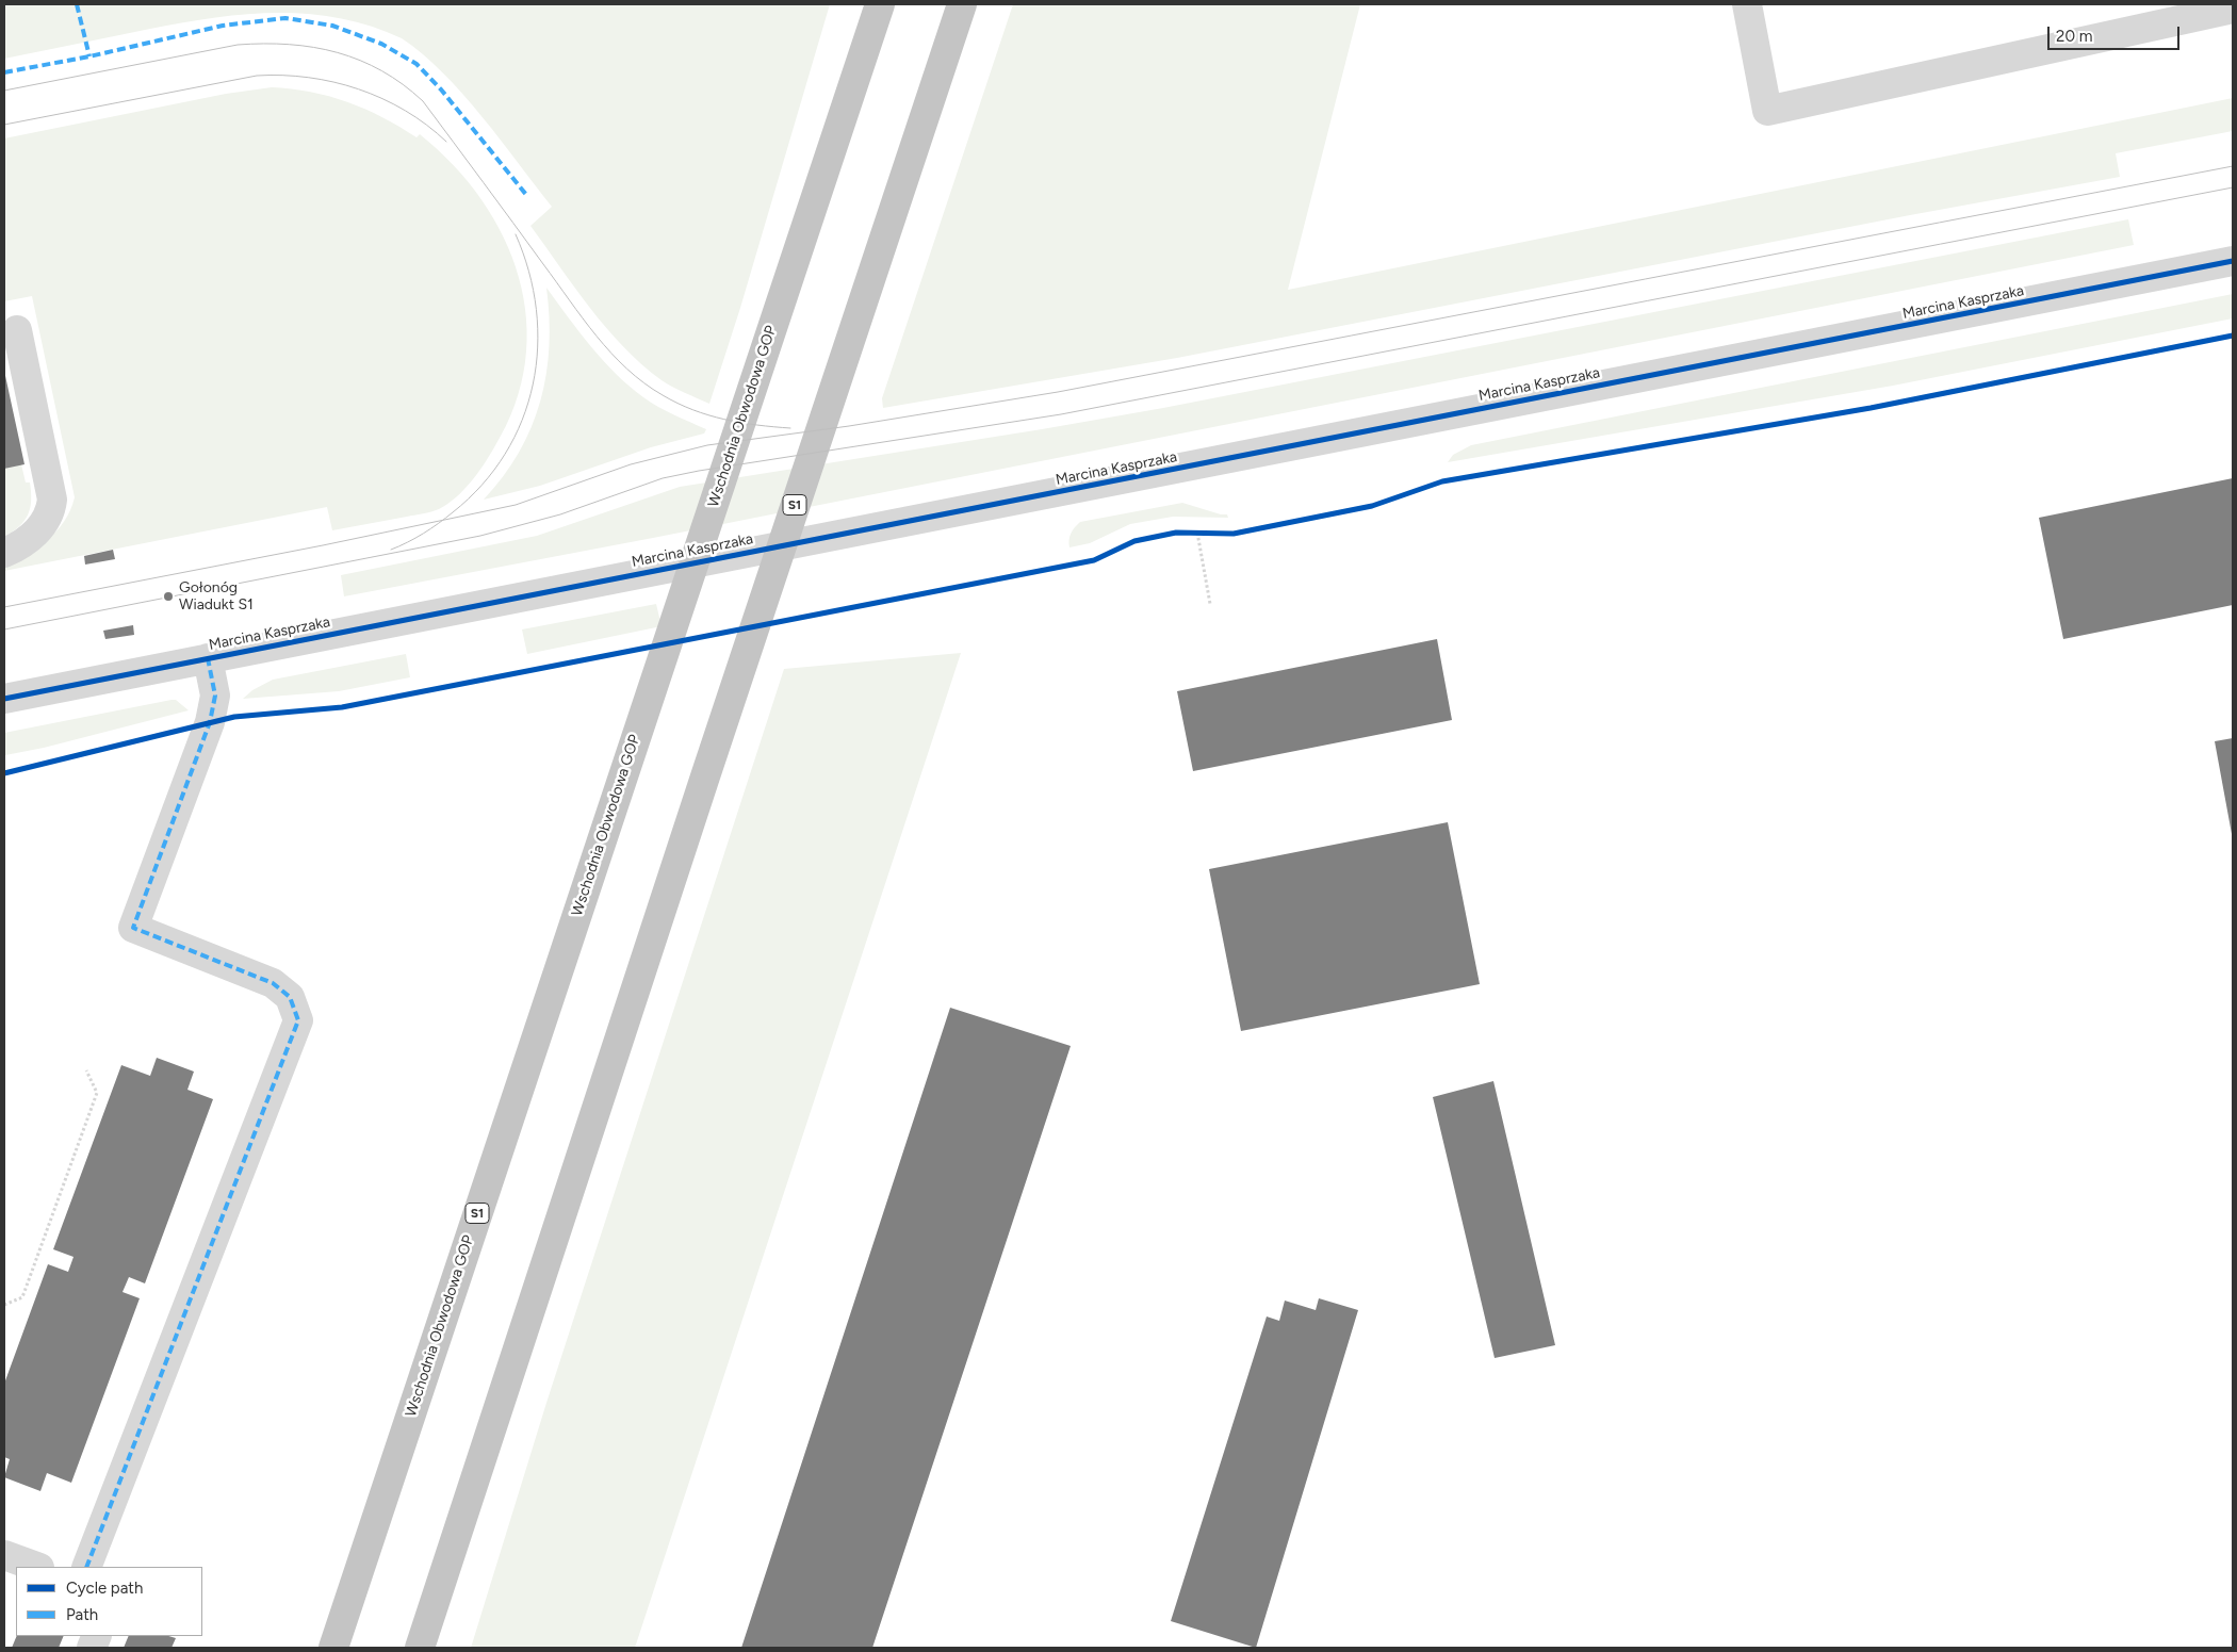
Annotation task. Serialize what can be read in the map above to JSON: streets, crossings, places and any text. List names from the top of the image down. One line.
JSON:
{"streets":{"highway":["Wschodnia Obwodowa GOP","S1"],"street":["Marcina Kasprzaka"]},"places":["Gołonóg Wiadukt S1"],"legend":["Cycle path","Path"],"scale_bar":"20 m"}
